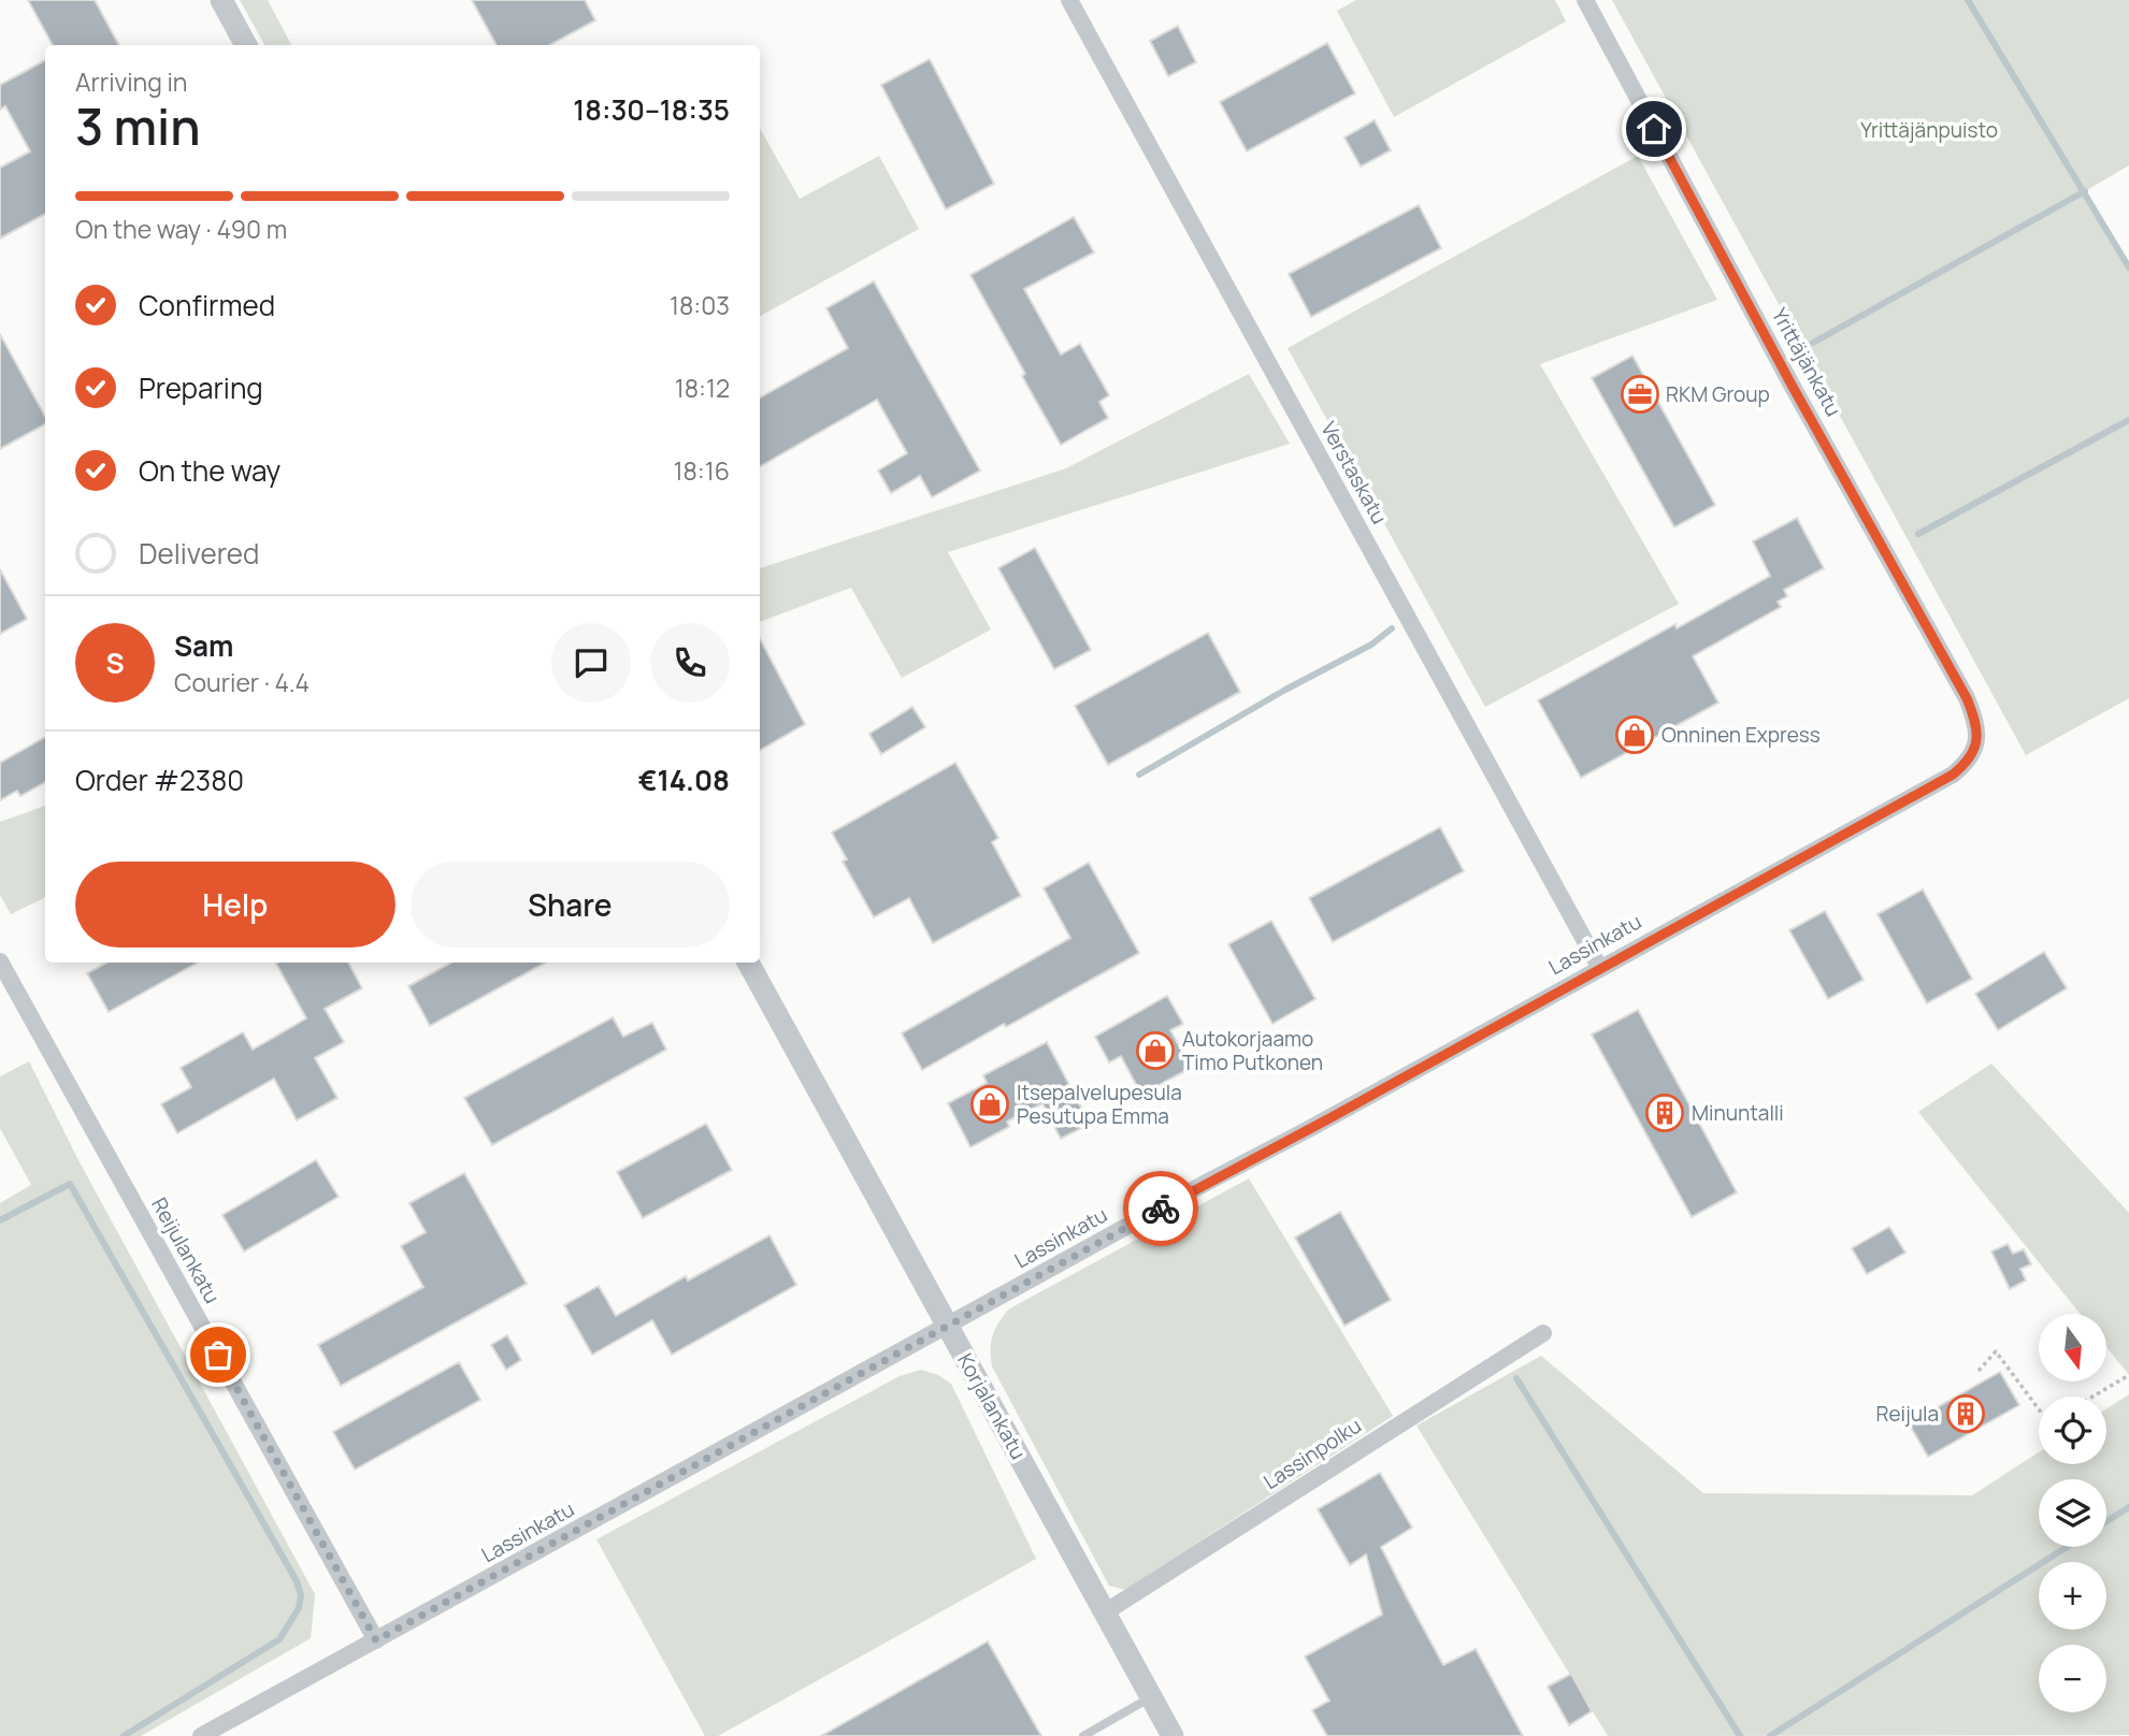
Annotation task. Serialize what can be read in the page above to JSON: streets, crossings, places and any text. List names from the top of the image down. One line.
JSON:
{"streets":{"street":["Yrittäjänkatu","Verstaskatu","Lassinkatu","Reijulankatu","Korjalankatu","Lassinpolku"]},"crossings":[["Yrittäjänkatu","Lassinkatu"],["Verstaskatu","Lassinkatu"],["Lassinkatu","Reijulankatu"],["Lassinkatu","Korjalankatu"],["Korjalankatu","Lassinpolku"]],"parks":["Yrittäjänpuisto"],"places":{"office":["RKM Group"],"shop":["Onninen Express","Autokorjaamo Timo Putkonen","Itsepalvelupesula Pesutupa Emma"],"building":["Minuntalli","Reijula"]},"north":"bottom","page":{"heading":["3 min","Arriving in","18:30–18:35"],"panel":["Sam","Courier · 4.4","Order #2380","€14.08"],"bar":"On the way · 490 m","list":[["Confirmed","18:03"],["Preparing","18:12"],["On the way","18:16"],"Delivered"],"round":"S","buttons":["Help","Share"],"map_buttons":["+","−"]}}
